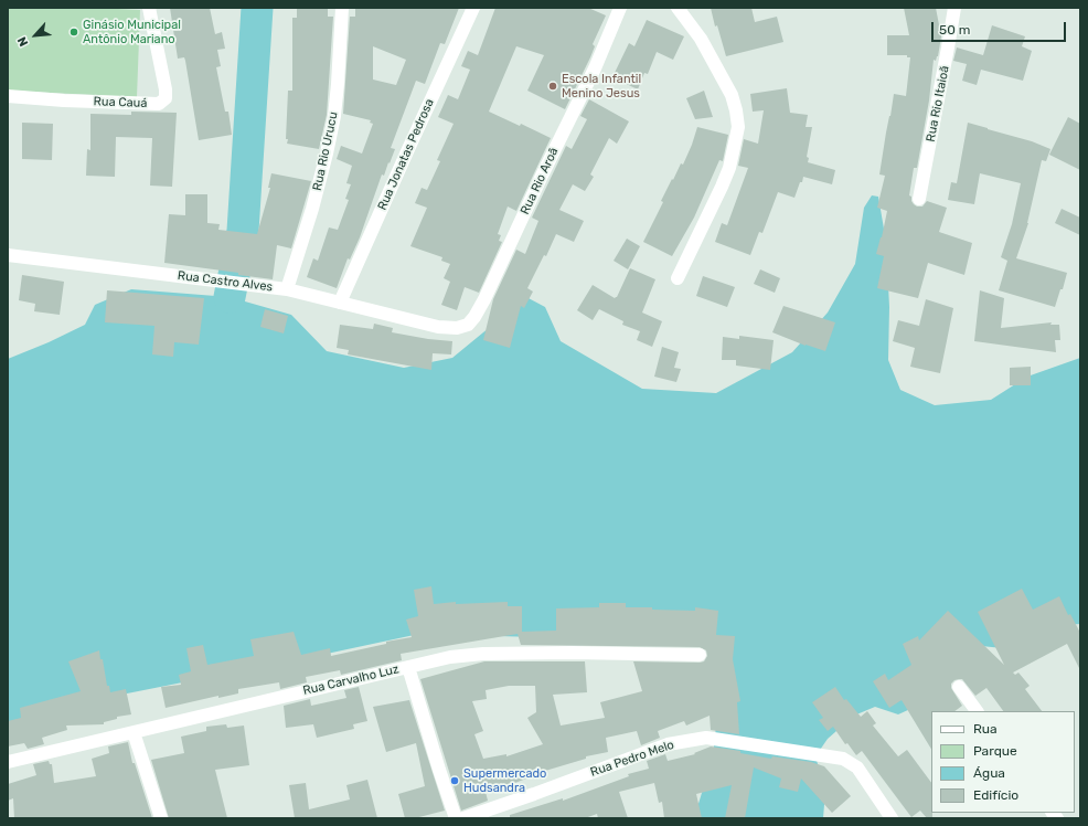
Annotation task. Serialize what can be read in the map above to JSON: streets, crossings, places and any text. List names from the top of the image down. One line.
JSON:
{"streets":{"street":["Rua Cauá","Rua Rio Itaioã","Rua Rio Urucu","Rua Jonatas Pedrosa","Rua Rio Aroã","Rua Castro Alves","Rua Carvalho Luz","Rua Pedro Melo"]},"crossings":[["Rua Rio Urucu","Rua Castro Alves"],["Rua Jonatas Pedrosa","Rua Castro Alves"],["Rua Rio Aroã","Rua Castro Alves"]],"places":["Ginásio Municipal Antônio Mariano","Escola Infantil Menino Jesus","Supermercado Hudsandra"],"legend":["Rua","Parque","Água","Edifício"],"scale_bar":"50 m","north":"bottom left"}
